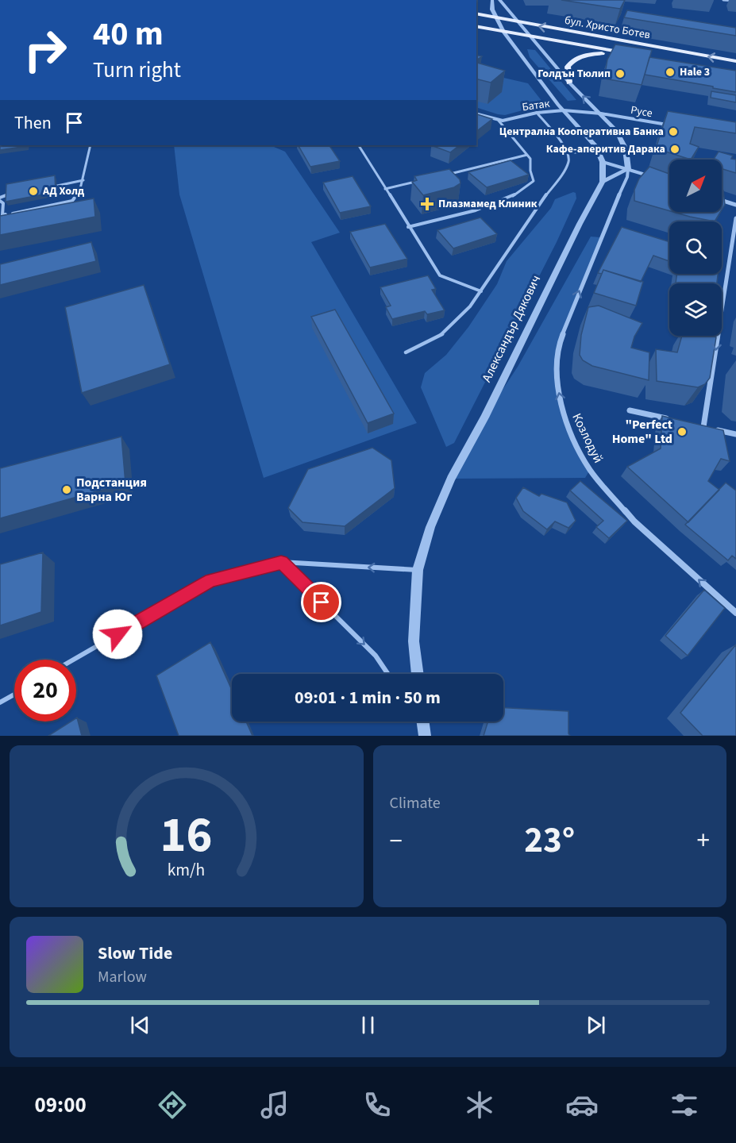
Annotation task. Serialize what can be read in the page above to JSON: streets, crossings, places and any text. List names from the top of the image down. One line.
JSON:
{"streets":{"main road":["бул. Христо Ботев"],"street":["Батак","Русе","Александър Дякович","Козлодуй"]},"crossings":[["бул. Христо Ботев","Александър Дякович"],["Батак","Русе"],["Батак","Александър Дякович"]],"one_way":["бул. Христо Ботев","Козлодуй"],"places":{"other":["Hale 3","Голдън Тюлип","Централна Кооперативна Банка","Кафе-аперитив Дарака","АД Холд","\"Perfect Home\" Ltd","Подстанция Варна Юг"],"health":["Плазмамед Клиник"]},"north":"top right","page":{"turn":["40 m","Turn right"],"then":"Then","limit":"20","trip":"09:01 · 1 min · 50 m","tile":"Climate","heat":["−","23°","+"],"song":["Slow Tide","Marlow"],"tabs":"09:00","gauge":["16","km/h"]}}
